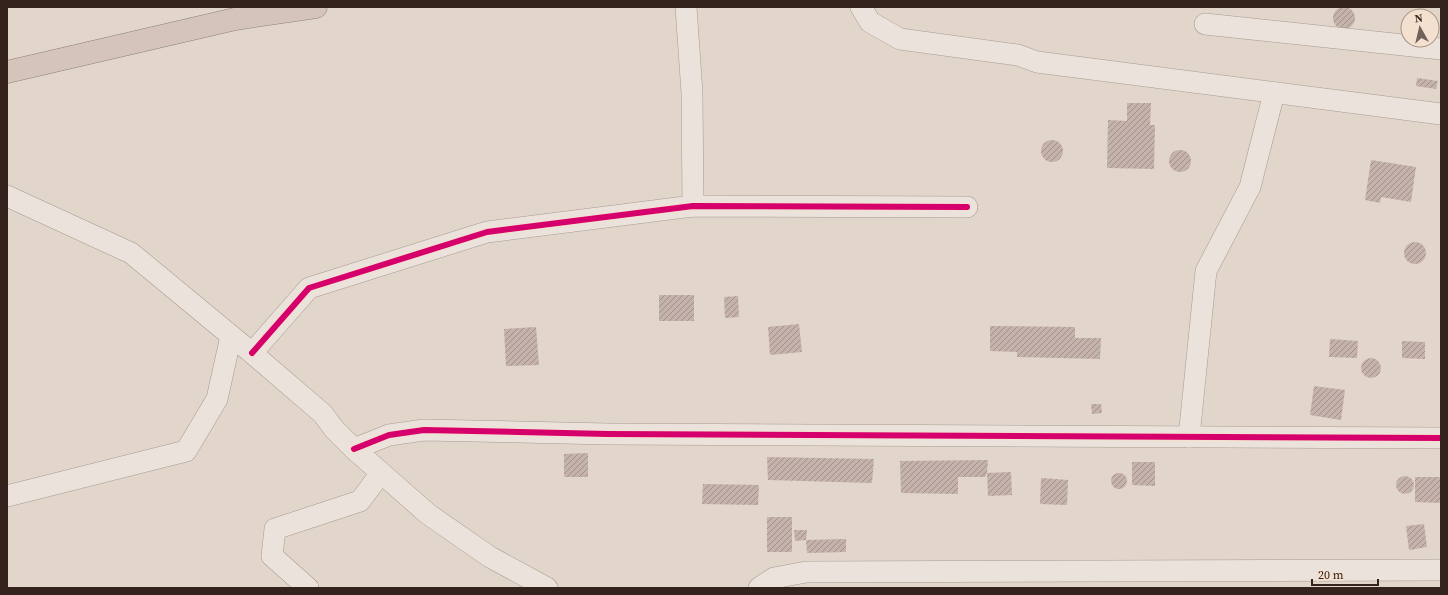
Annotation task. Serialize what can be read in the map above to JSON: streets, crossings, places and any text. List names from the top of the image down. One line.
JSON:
{"scale_bar":"20 m","north":"top"}
